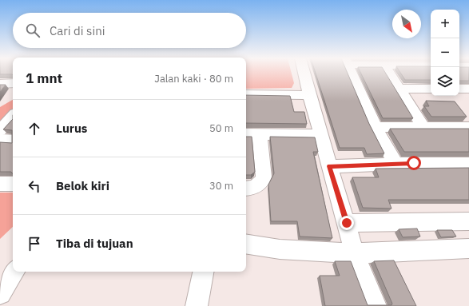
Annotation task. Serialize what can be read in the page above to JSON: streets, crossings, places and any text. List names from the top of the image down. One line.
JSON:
{"north":"bottom right","page":{"map_buttons":["+","−"],"search":"Cari di sini","heading":["1 mnt","Jalan kaki · 80 m"],"list":[["Lurus","50 m"],["Belok kiri","30 m"],"Tiba di tujuan"]}}
